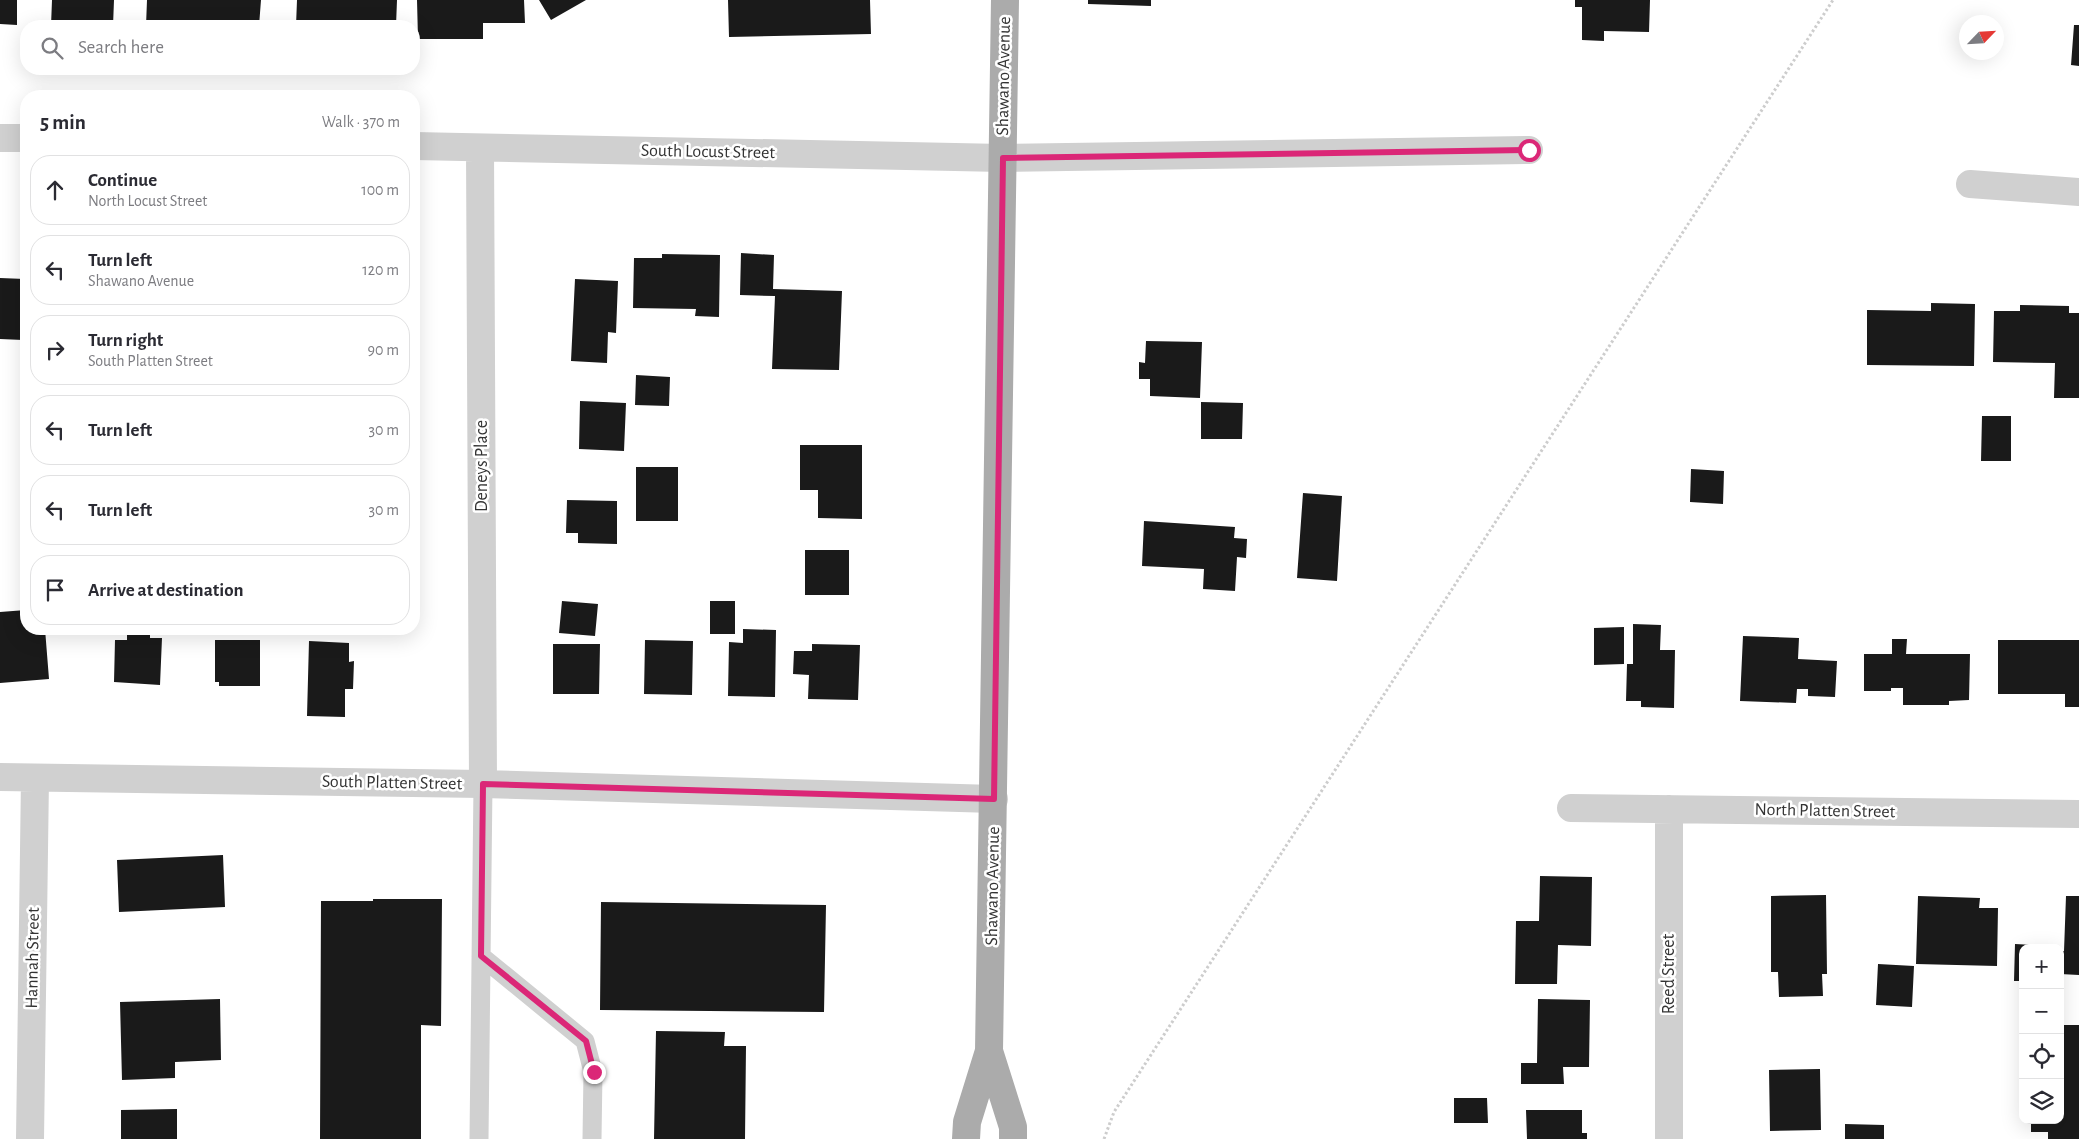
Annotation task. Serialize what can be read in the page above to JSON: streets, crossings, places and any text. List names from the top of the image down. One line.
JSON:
{"streets":{"main road":["Shawano Avenue"],"street":["South Locust Street","Deneys Place","South Platten Street","North Platten Street","Hannah Street","Reed Street"]},"crossings":[["Shawano Avenue","South Locust Street"],["Shawano Avenue","South Platten Street"],["South Locust Street","Deneys Place"],["Deneys Place","South Platten Street"],["South Platten Street","Hannah Street"],["North Platten Street","Reed Street"]],"north":"top right","page":{"search":"Search here","heading":["5 min","Walk · 370 m"],"list":[["Continue","North Locust Street","100 m"],["Turn left","Shawano Avenue","120 m"],["Turn right","South Platten Street","90 m"],["Turn left","30 m"],["Turn left","30 m"],"Arrive at destination"],"map_buttons":["+","−"]}}
